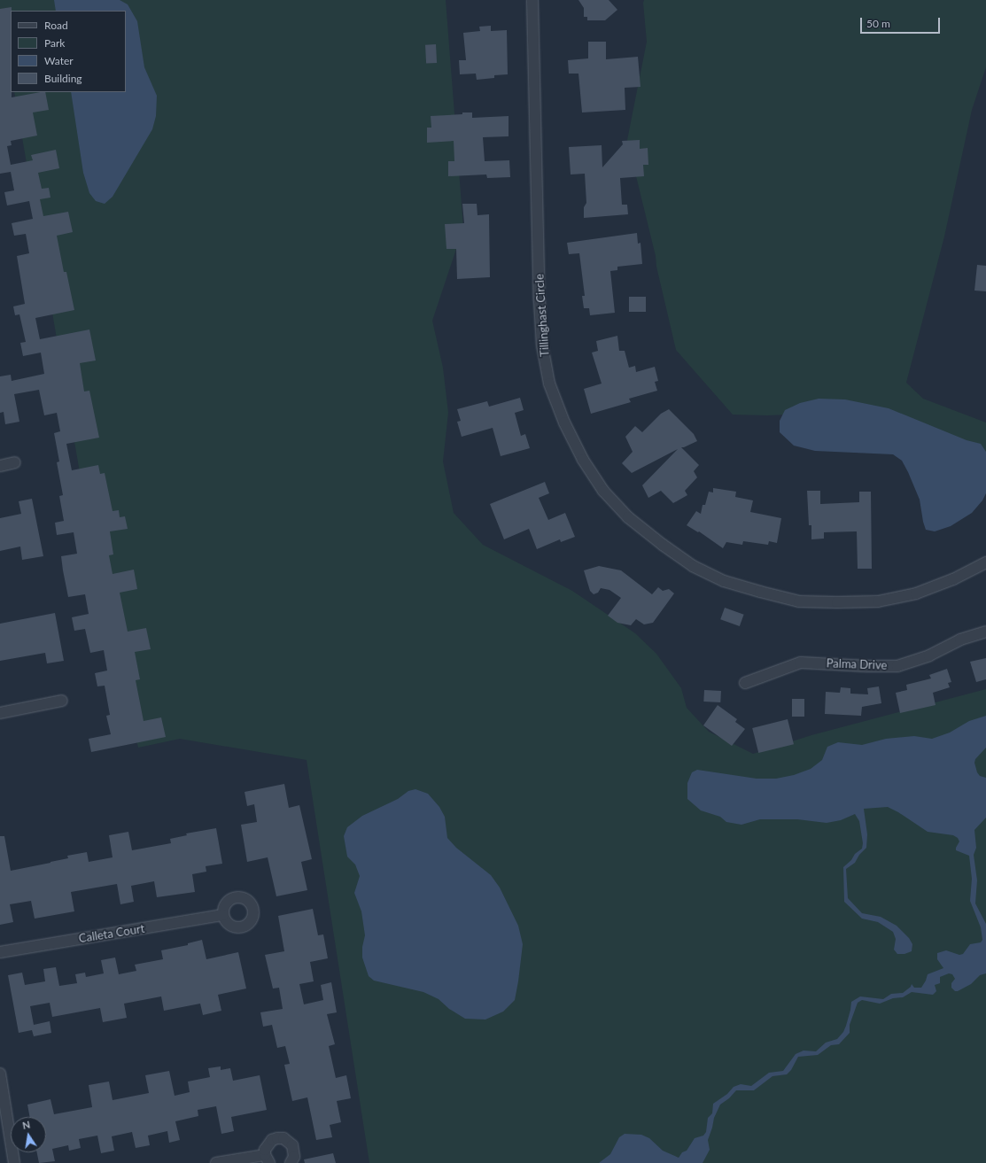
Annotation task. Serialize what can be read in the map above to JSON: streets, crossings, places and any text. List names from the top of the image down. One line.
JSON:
{"streets":{"street":["Tillinghast Circle","Palma Drive","Calleta Court"]},"legend":["Road","Park","Water","Building"],"scale_bar":"50 m","north":"top"}
